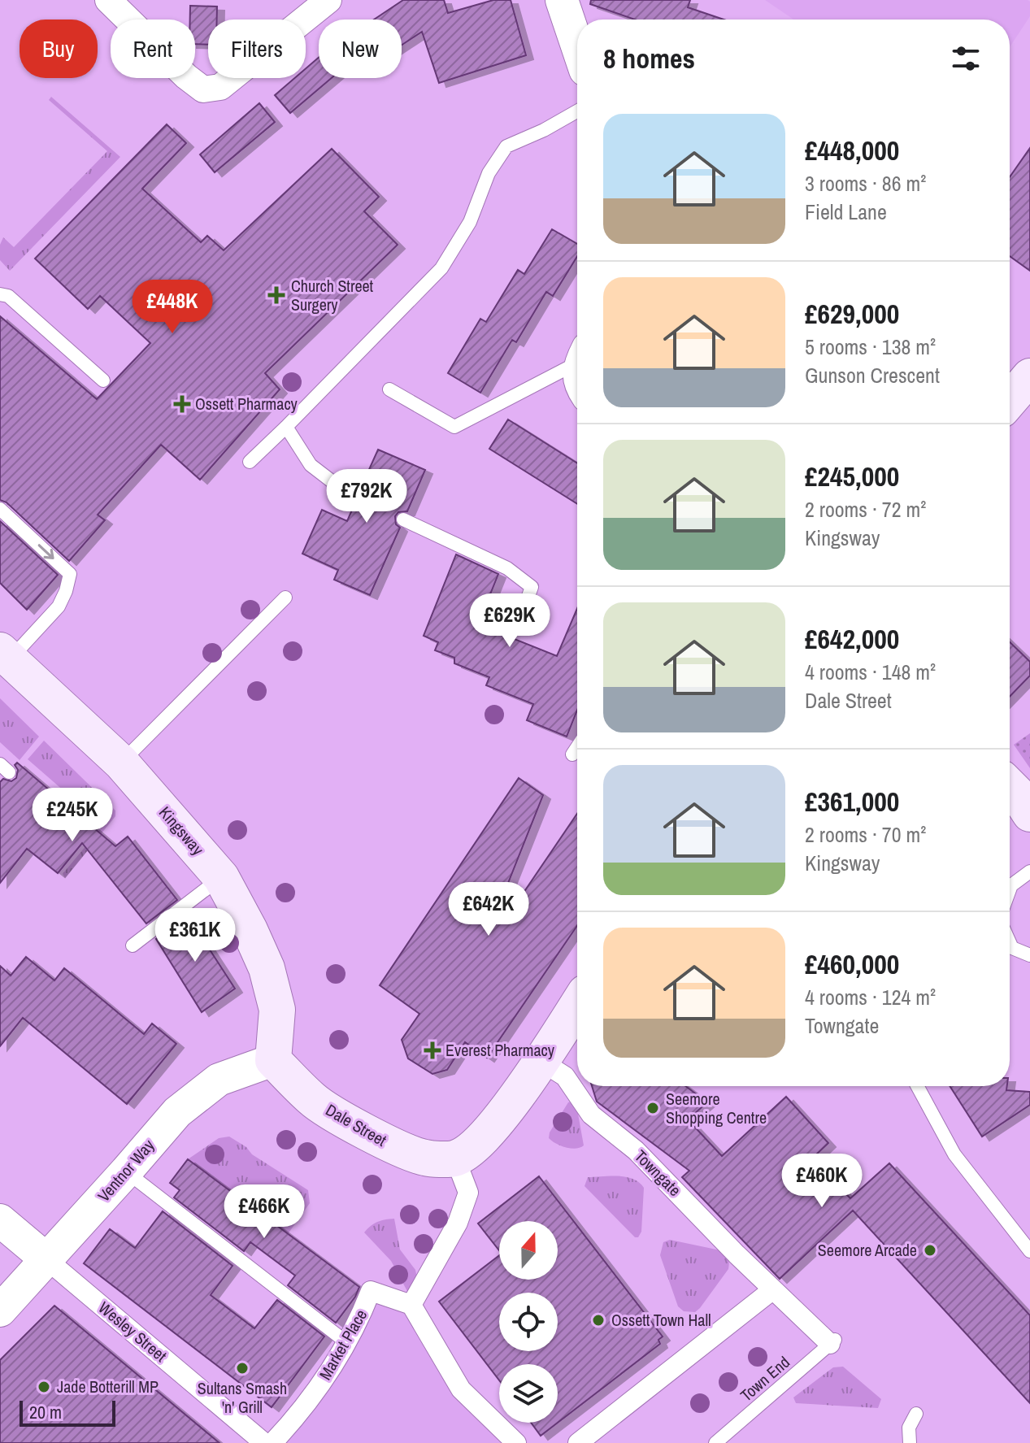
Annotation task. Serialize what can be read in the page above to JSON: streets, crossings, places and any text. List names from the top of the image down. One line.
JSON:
{"streets":{"main road":["Kingsway","Dale Street"],"street":["Ventnor Way","Towngate","Wesley Street","Market Place"],"lane":["Town End"]},"crossings":[["Kingsway","Dale Street"],["Kingsway","Ventnor Way"],["Dale Street","Ventnor Way"],["Ventnor Way","Wesley Street"],["Towngate","Town End"]],"places":{"health":["Church Street Surgery","Ossett Pharmacy","Everest Pharmacy"],"other":["Seemore Shopping Centre","Seemore Arcade","Ossett Town Hall","Sultans Smash 'n' Grill","Jade Botterill MP"]},"scale_bar":"20 m","north":"top","page":{"chip":["Buy","Rent","Filters","New"],"heading":"8 homes","list":[{"name":"£448,000","note":"3 rooms · 86 m² · Field Lane"},{"name":"£629,000","note":"5 rooms · 138 m² · Gunson Crescent"},{"name":"£245,000","note":"2 rooms · 72 m² · Kingsway"},{"name":"£642,000","note":"4 rooms · 148 m² · Dale Street"},{"name":"£361,000","note":"2 rooms · 70 m² · Kingsway"},{"name":"£460,000","note":"4 rooms · 124 m² · Towngate"}],"price":["£448K","£792K","£629K","£245K","£642K","£361K","£460K","£466K"],"scale":"20 m"}}
